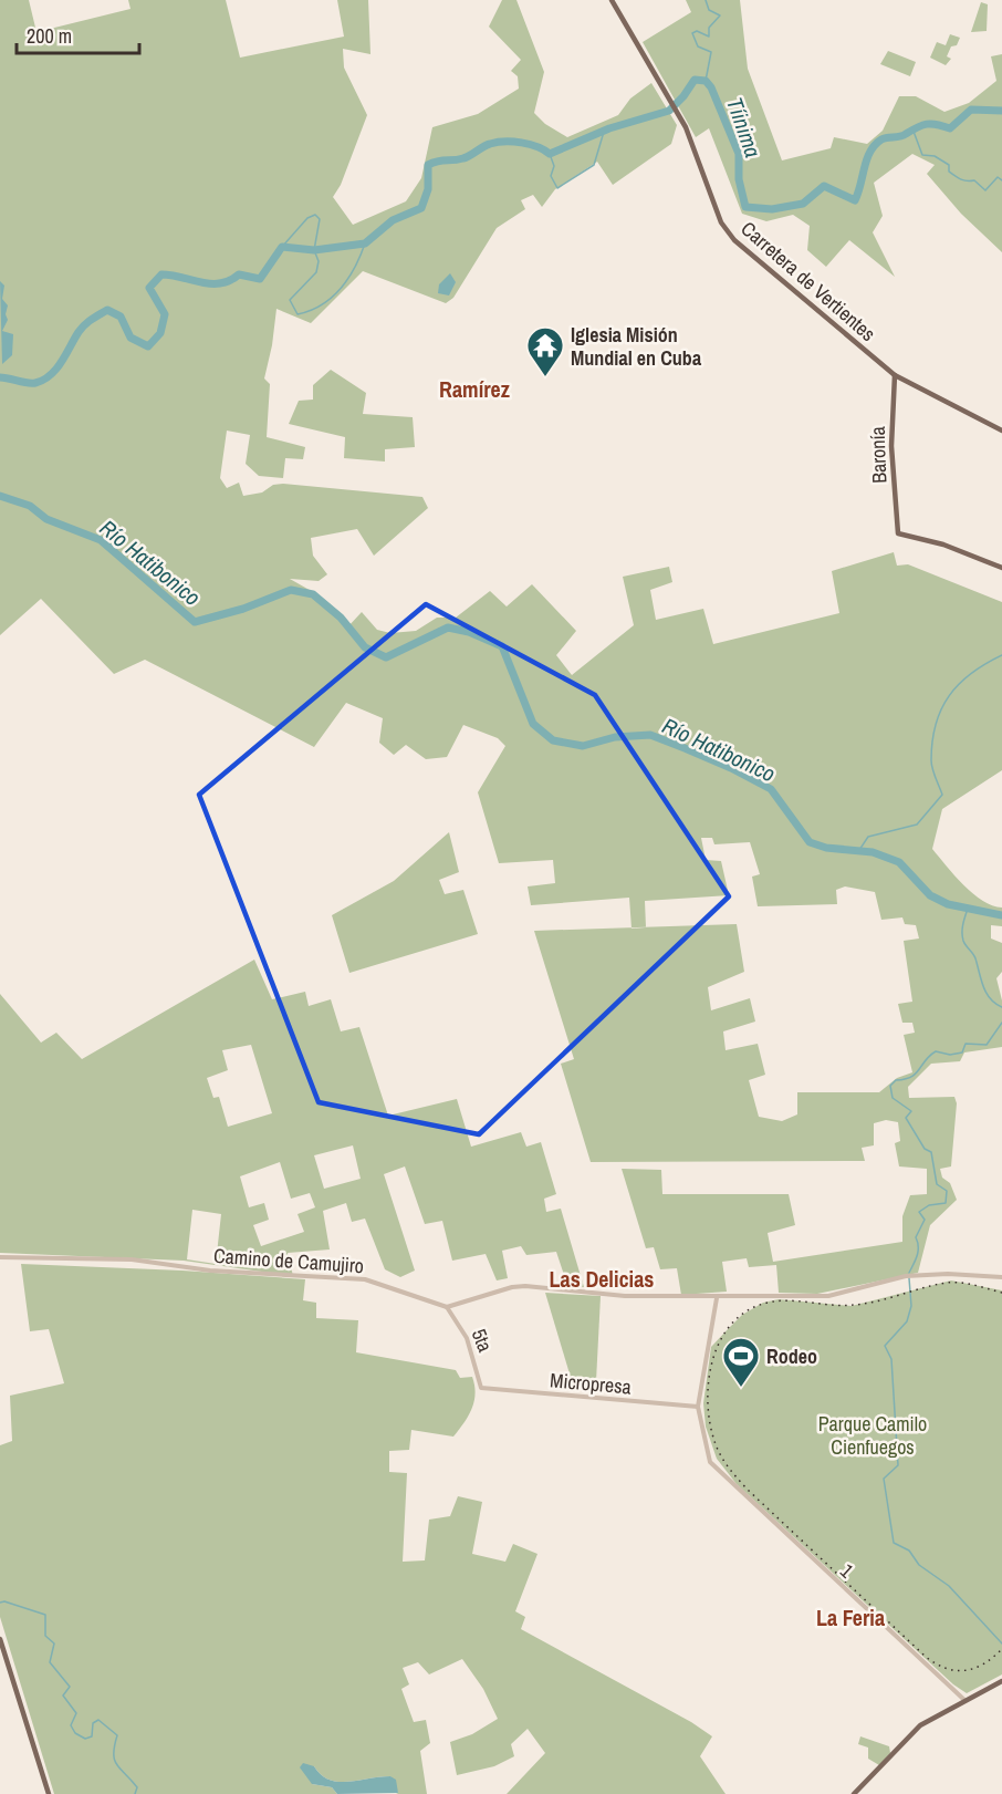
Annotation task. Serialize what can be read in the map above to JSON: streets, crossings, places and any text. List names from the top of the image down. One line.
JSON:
{"streets":{"main road":["Carretera de Vertientes","Baronía"],"street":["Camino de Camujiro","5ta","Micropresa","1"]},"crossings":[["Carretera de Vertientes","Baronía"],["Camino de Camujiro","5ta"],["5ta","Micropresa"],["Micropresa","1"]],"districts":["Ramírez","Las Delicias","La Feria"],"water":["Tíinima","Río Hatibonico"],"parks":["Parque Camilo Cienfuegos"],"places":{"temple":["Iglesia Misión Mundial en Cuba"],"sports":["Rodeo"]},"scale_bar":"200 m"}
